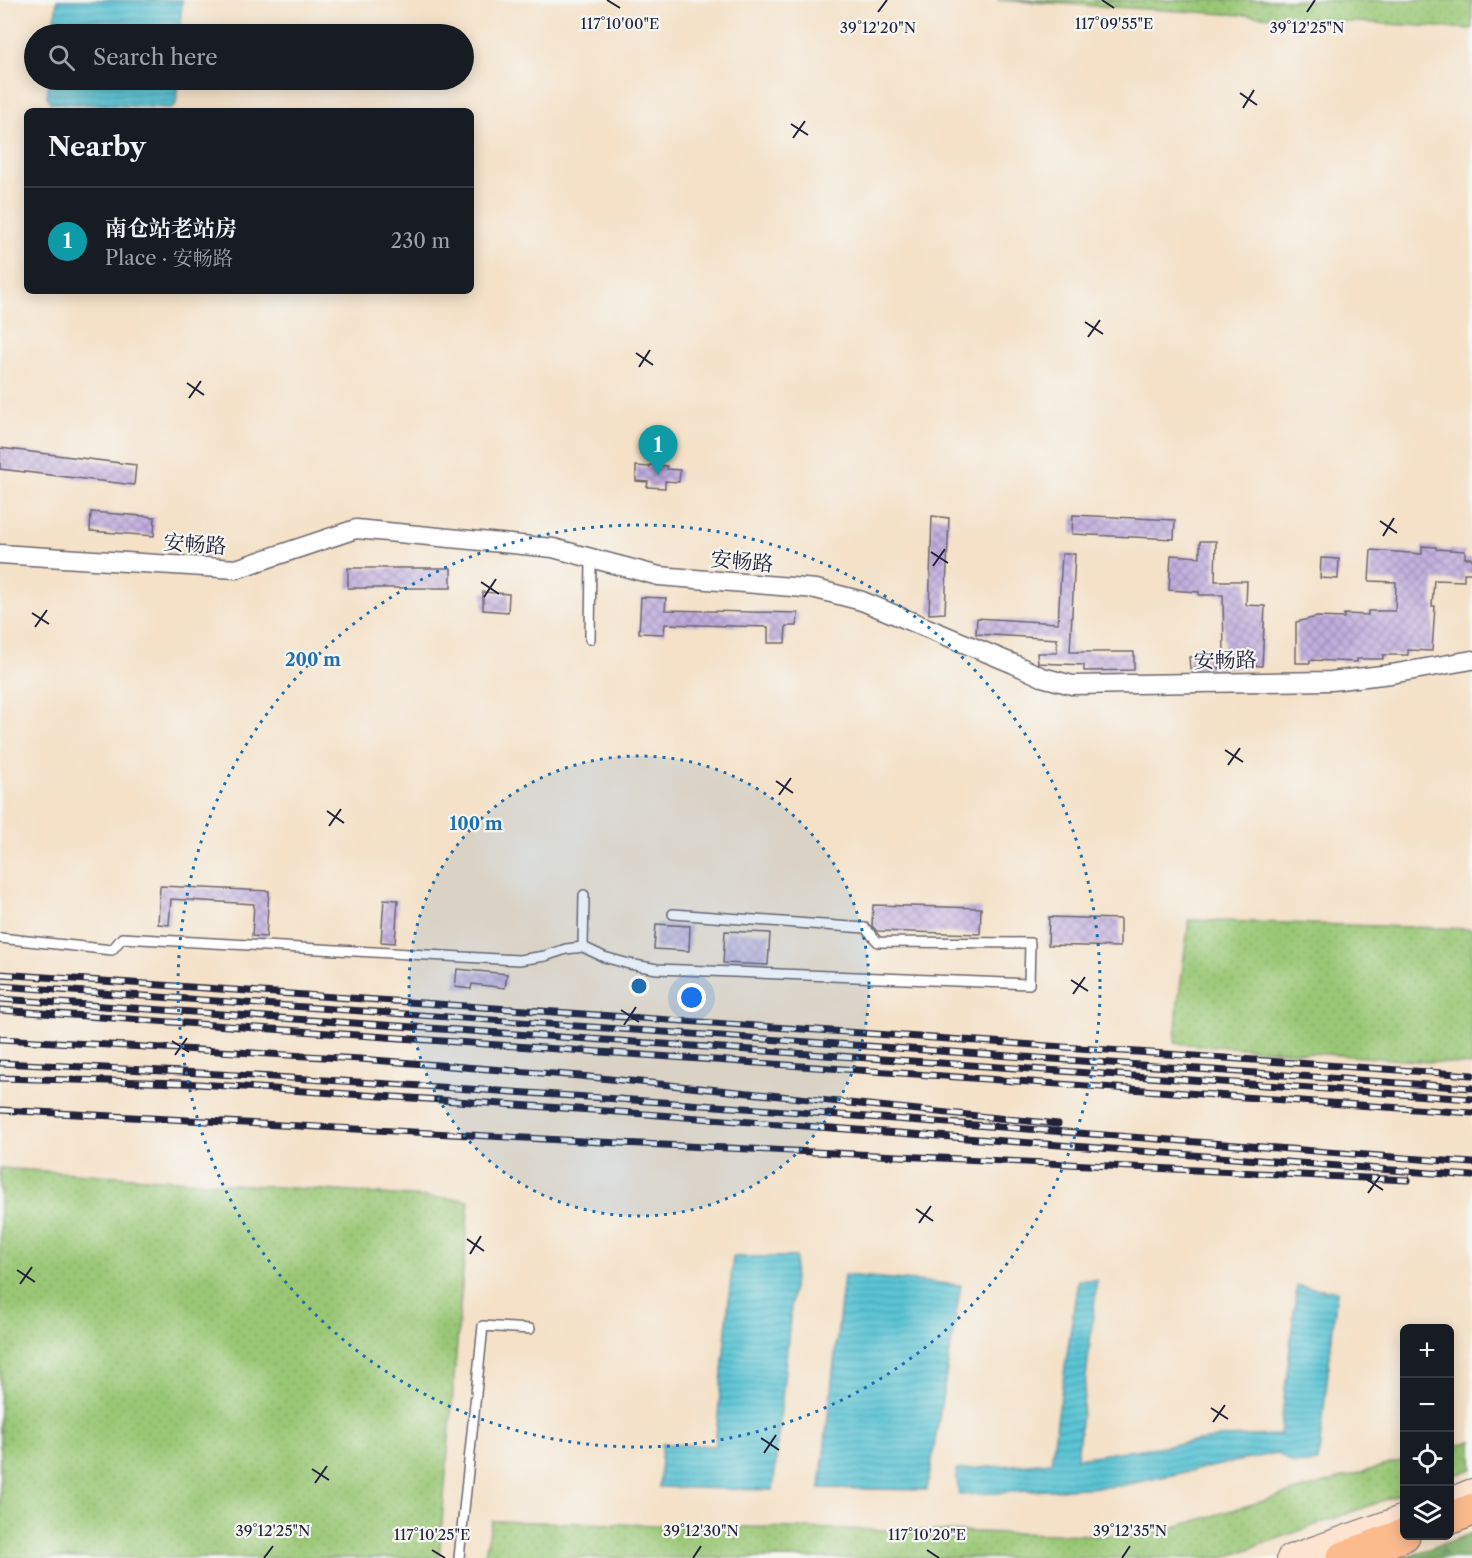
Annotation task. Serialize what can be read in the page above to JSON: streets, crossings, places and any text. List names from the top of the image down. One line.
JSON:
{"streets":{"street":["安畅路"]},"page":{"search":"Search here","heading":"Nearby","list":[{"mark":"1","name":"南仓站老站房","note":"Place · 安畅路","value":"230 m"}],"pins":"1","map_buttons":["+","−"]},"coordinates":["117°10'00\"E","117°09'55\"E","39°12'20\"N","39°12'25\"N","39°12'30\"N","39°12'35\"N","117°10'25\"E","117°10'20\"E"],"rings":["200 m","100 m"]}
